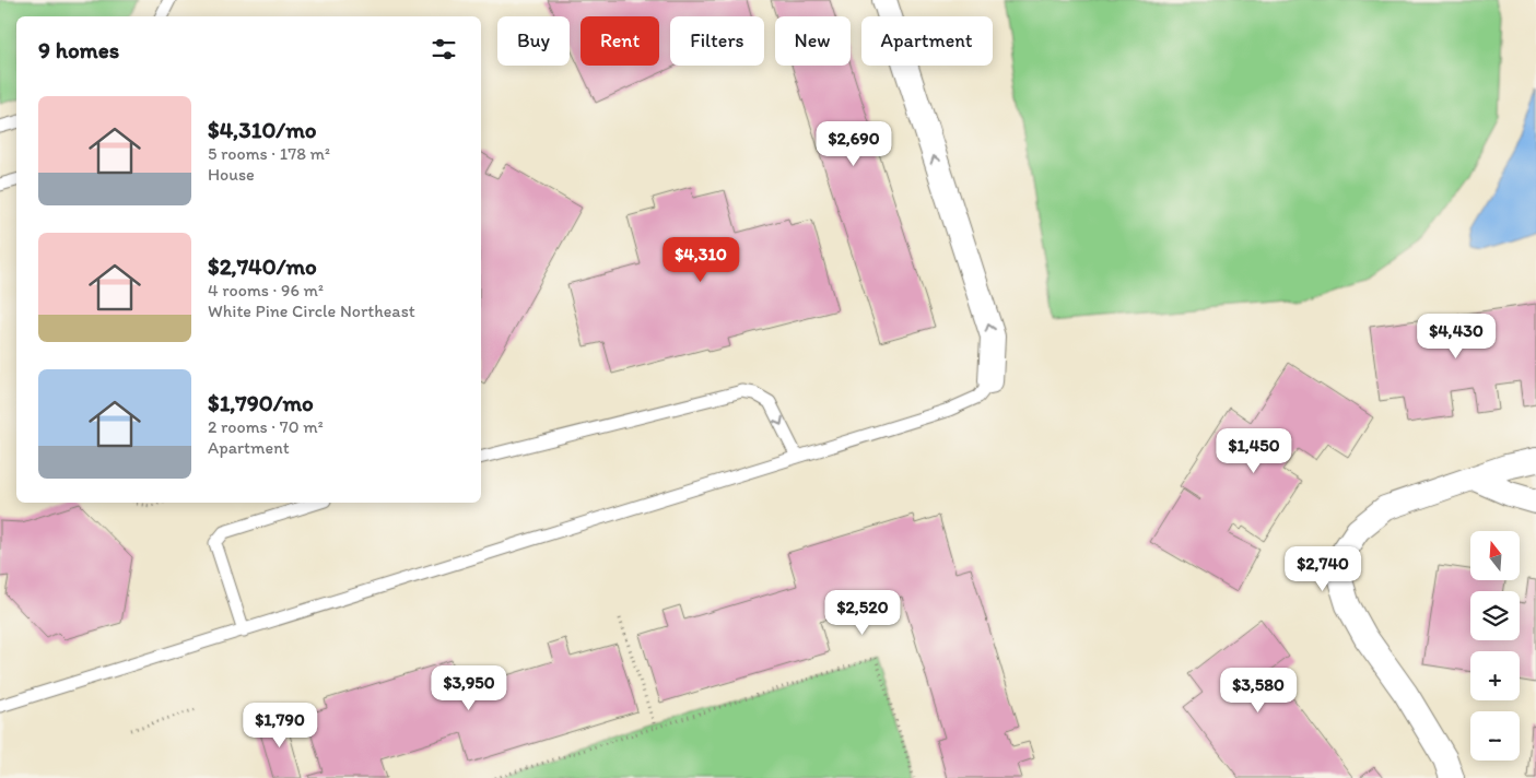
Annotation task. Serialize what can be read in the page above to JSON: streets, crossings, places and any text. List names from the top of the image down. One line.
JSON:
{"north":"top","page":{"chip":["Buy","Rent","Filters","New","Apartment"],"heading":"9 homes","list":[{"name":"$4,310/mo","note":"5 rooms · 178 m² · House"},{"name":"$2,740/mo","note":"4 rooms · 96 m² · White Pine Circle Northeast"},{"name":"$1,790/mo","note":"2 rooms · 70 m² · Apartment"}],"price":["$2,690","$4,310","$4,430","$1,450","$2,740","$2,520","$3,950","$3,580","$1,790"],"map_buttons":["+","−"]}}
